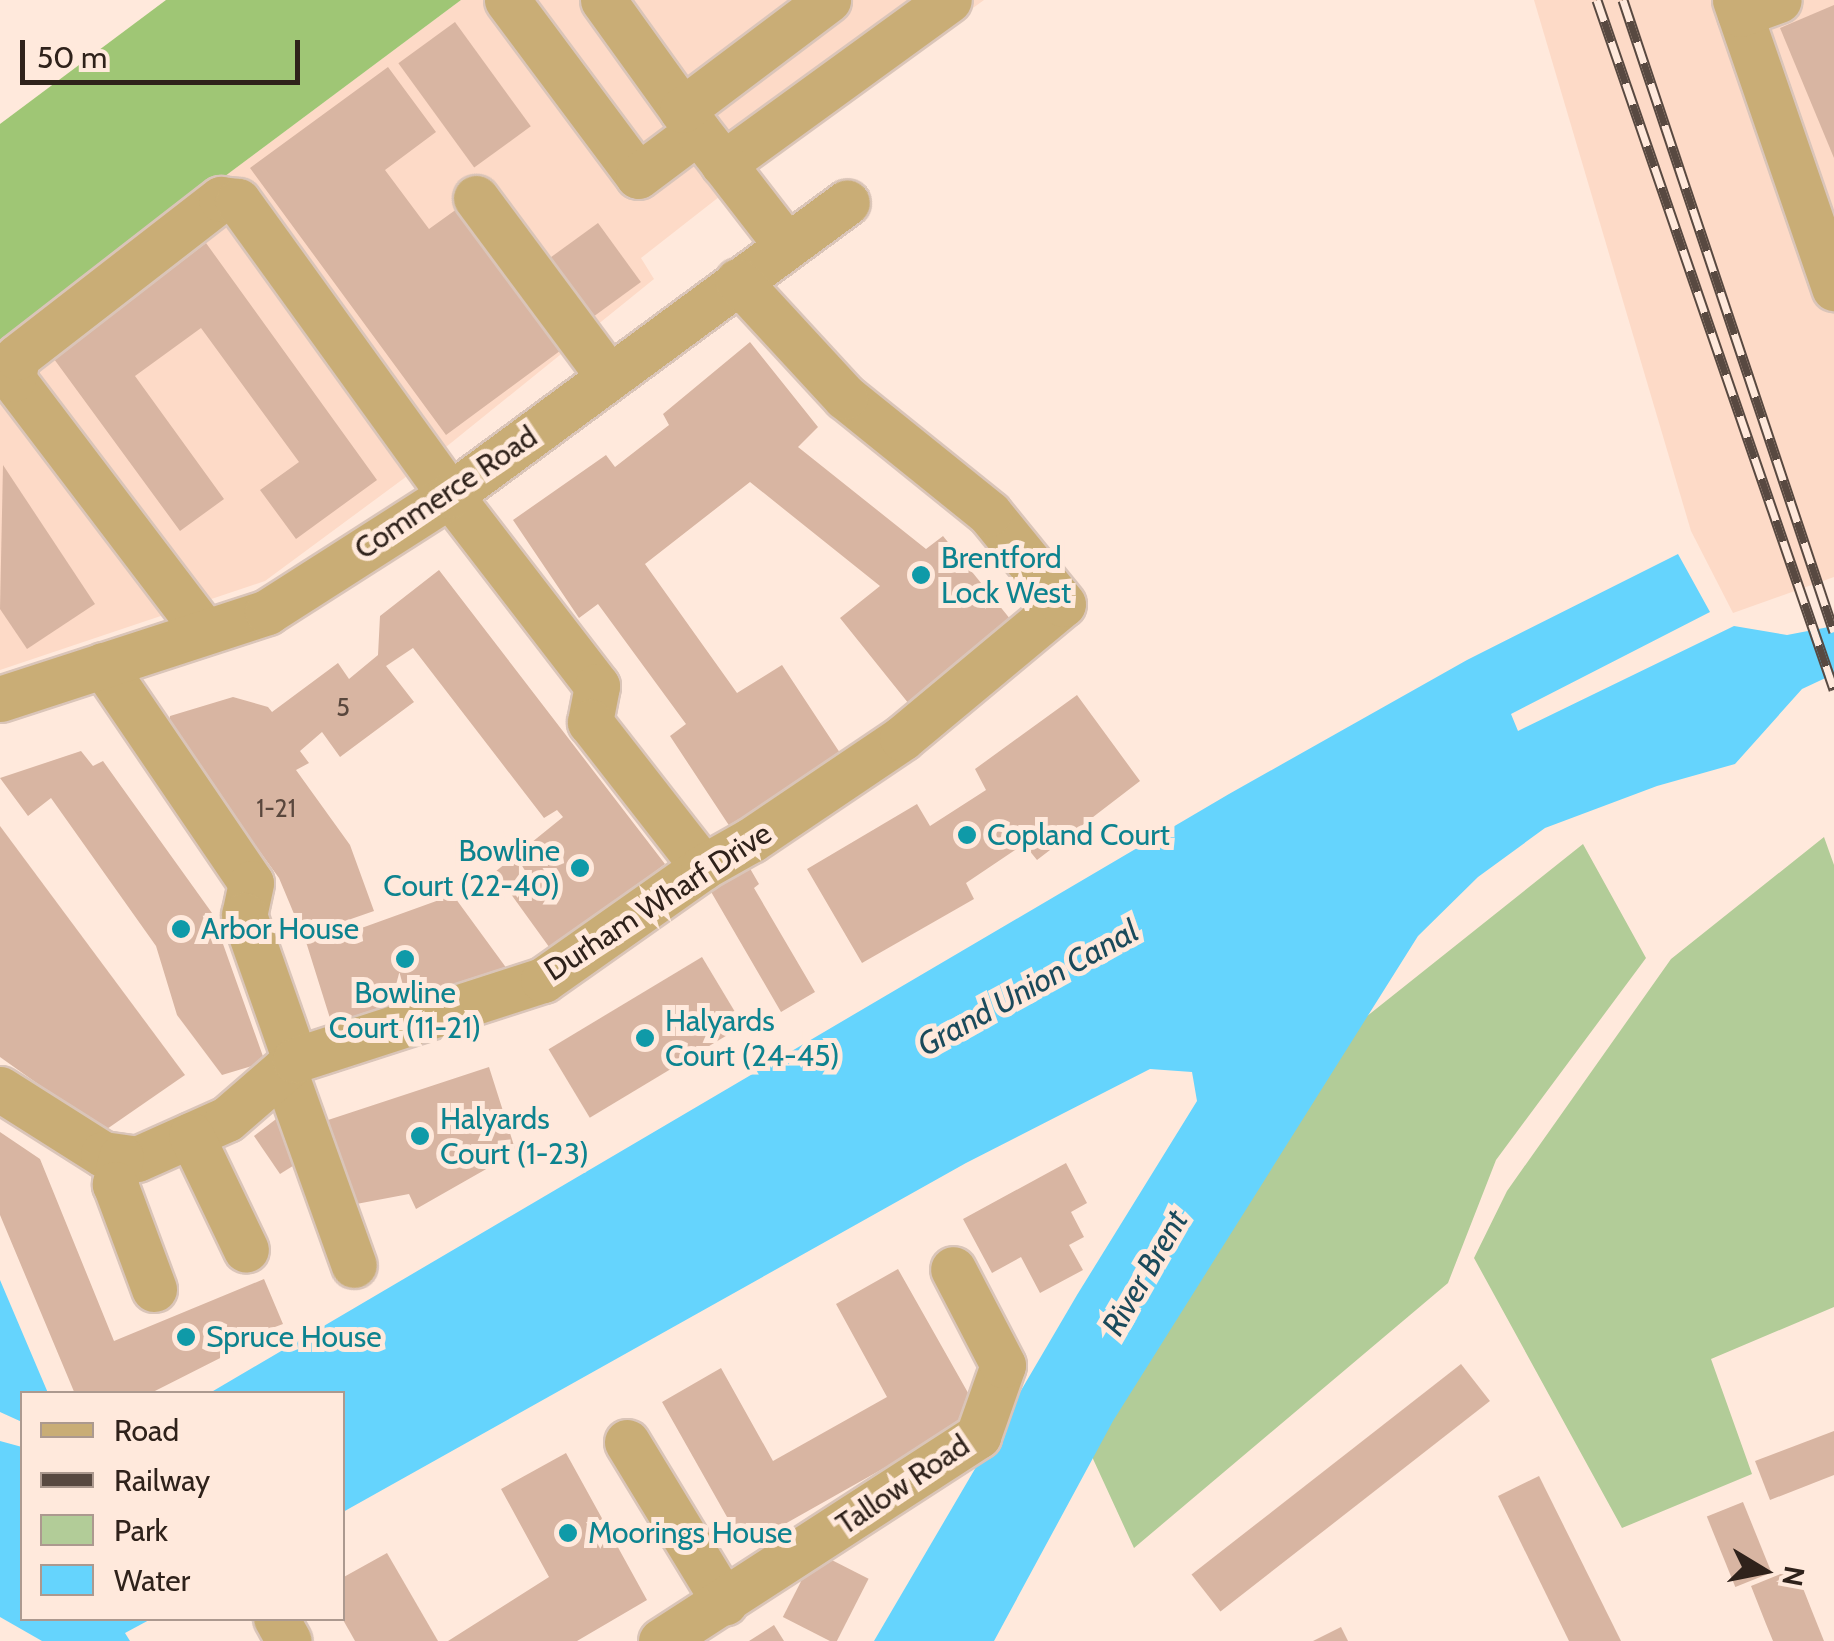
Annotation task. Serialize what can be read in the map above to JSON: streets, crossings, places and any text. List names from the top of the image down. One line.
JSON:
{"streets":{"street":["Commerce Road","Durham Wharf Drive","Tallow Road"]},"crossings":[["Commerce Road","Durham Wharf Drive"]],"water":["Grand Union Canal","River Brent"],"places":["Brentford Lock West","Copland Court","Bowline Court (22-40)","Arbor House","Bowline Court (11-21)","Halyards Court (24-45)","Halyards Court (1-23)","Spruce House","Moorings House"],"house_numbers":["5","1-21"],"legend":["Road","Railway","Park","Water"],"scale_bar":"50 m","north":"right"}
